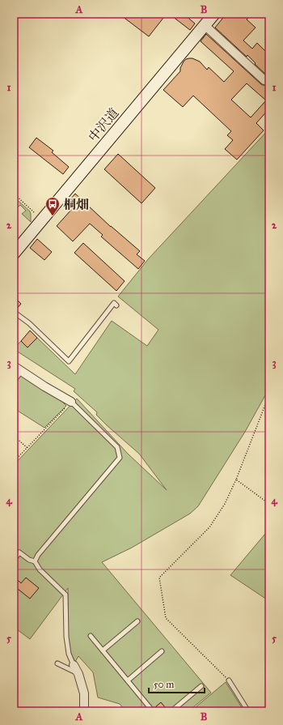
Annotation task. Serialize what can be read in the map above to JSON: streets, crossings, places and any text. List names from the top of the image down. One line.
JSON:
{"streets":{"street":["中沢道"]},"places":{"bus stop":["桐畑"]},"scale_bar":"50 m","grid":{"columns":["A","B"],"rows":["1","2","3","4","5"]}}
